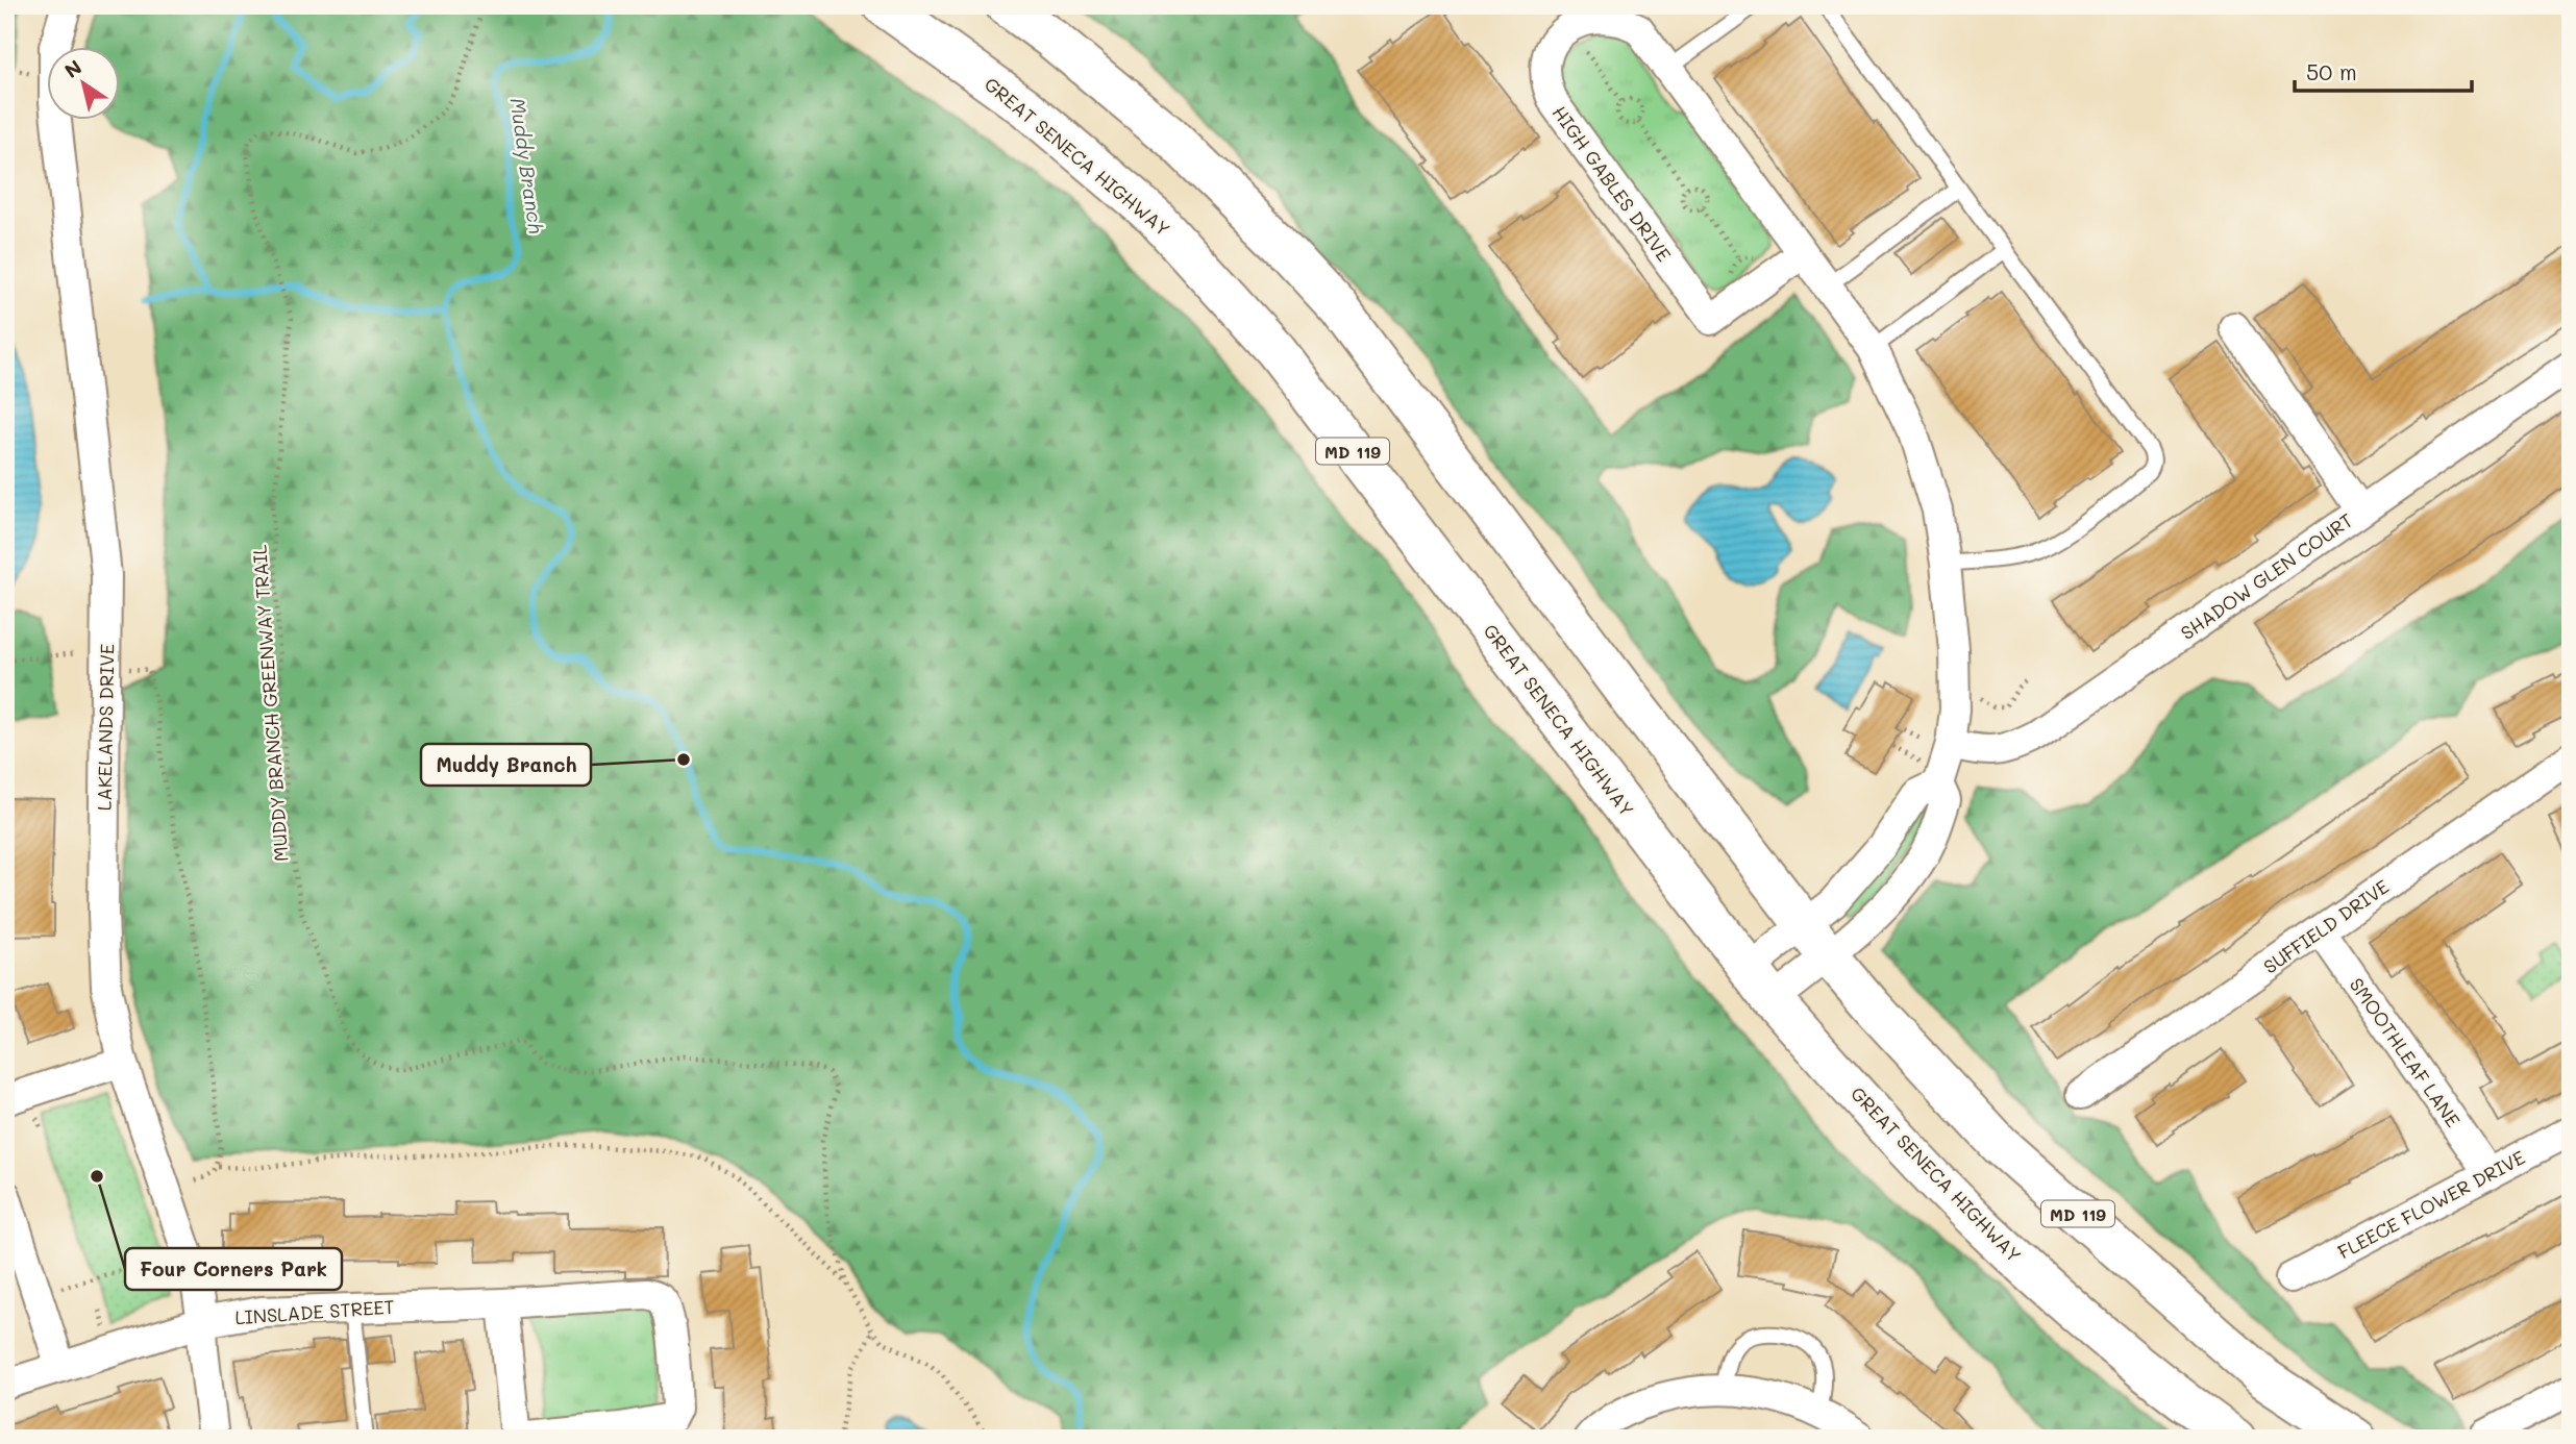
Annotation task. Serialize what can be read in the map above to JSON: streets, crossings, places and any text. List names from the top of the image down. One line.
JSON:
{"streets":{"main road":["GREAT SENECA HIGHWAY","MD 119"],"street":["HIGH GABLES DRIVE","SHADOW GLEN COURT","LAKELANDS DRIVE","SUFFIELD DRIVE","SMOOTHLEAF LANE","FLEECE FLOWER DRIVE","LINSLADE STREET"],"path":["MUDDY BRANCH GREENWAY TRAIL"]},"crossings":[["GREAT SENECA HIGHWAY","HIGH GABLES DRIVE"],["HIGH GABLES DRIVE","MD 119"],["HIGH GABLES DRIVE","SHADOW GLEN COURT"],["LAKELANDS DRIVE","LINSLADE STREET"],["SUFFIELD DRIVE","SMOOTHLEAF LANE"],["SMOOTHLEAF LANE","FLEECE FLOWER DRIVE"]],"water":["Muddy Branch"],"places":["Muddy Branch","Four Corners Park"],"scale_bar":"50 m","north":"top left"}
